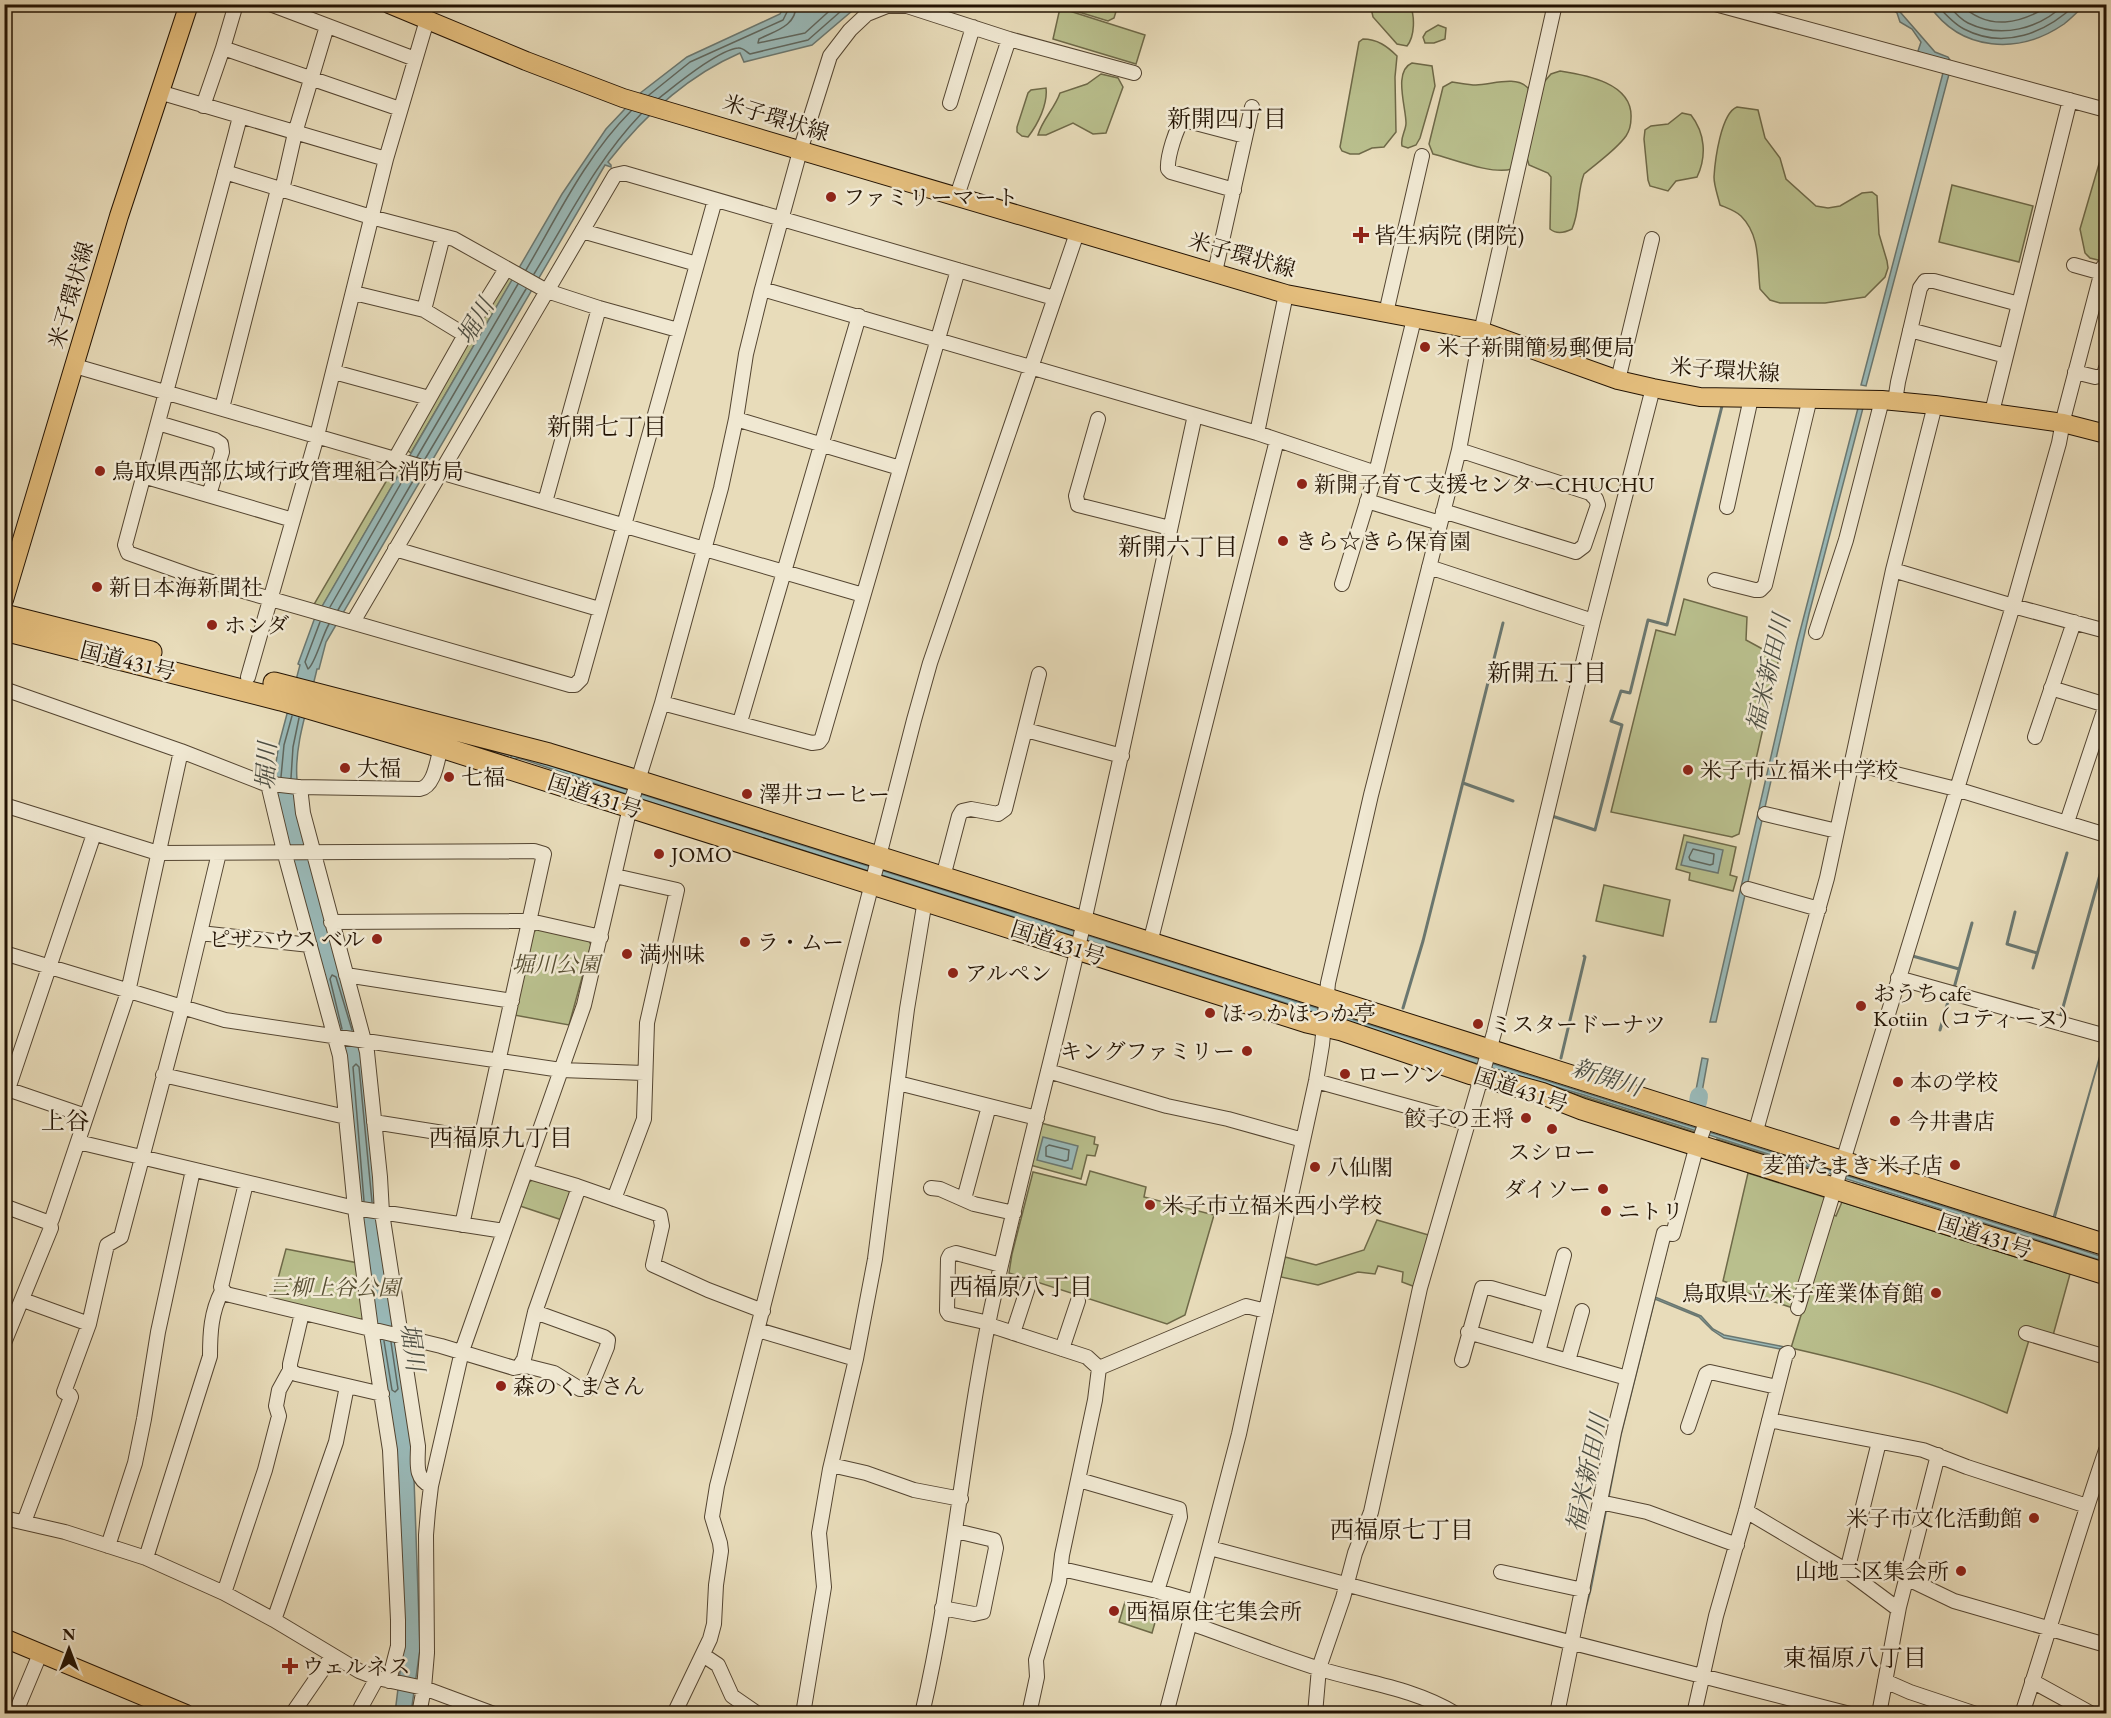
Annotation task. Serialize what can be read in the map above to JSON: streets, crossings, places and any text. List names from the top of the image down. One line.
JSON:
{"streets":{"highway":["国道431号"],"main road":["米子環状線"]},"districts":["新開四丁目","新開七丁目","新開六丁目","新開五丁目","上谷","西福原九丁目","西福原八丁目","西福原七丁目","東福原八丁目"],"water":["堀川","福米新田川","新開川"],"parks":["堀川公園","三柳上谷公園"],"places":{"other":["ファミリーマート","米子新開簡易郵便局","鳥取県西部広域行政管理組合消防局","新開子育て支援センターCHUCHU","きら☆きら保育園","新日本海新聞社","ホンダ","大福","米子市立福米中学校","七福","澤井コーヒー","JOMO","ピザハウス ベル","ラ・ムー","満州味","アルペン","おうちcafe Kotiin（コティーヌ）","ほっかほっか亭","ミスタードーナツ","キングファミリー","ローソン","本の学校","餃子の王将","今井書店","スシロー","麦笛たまき 米子店","八仙閣","ダイソー","米子市立福米西小学校","ニトリ","鳥取県立米子産業体育館","森のくまさん","米子市文化活動館","山地二区集会所","西福原住宅集会所"],"health":["皆生病院 (閉院)","ウェルネス"]},"north":"top"}
